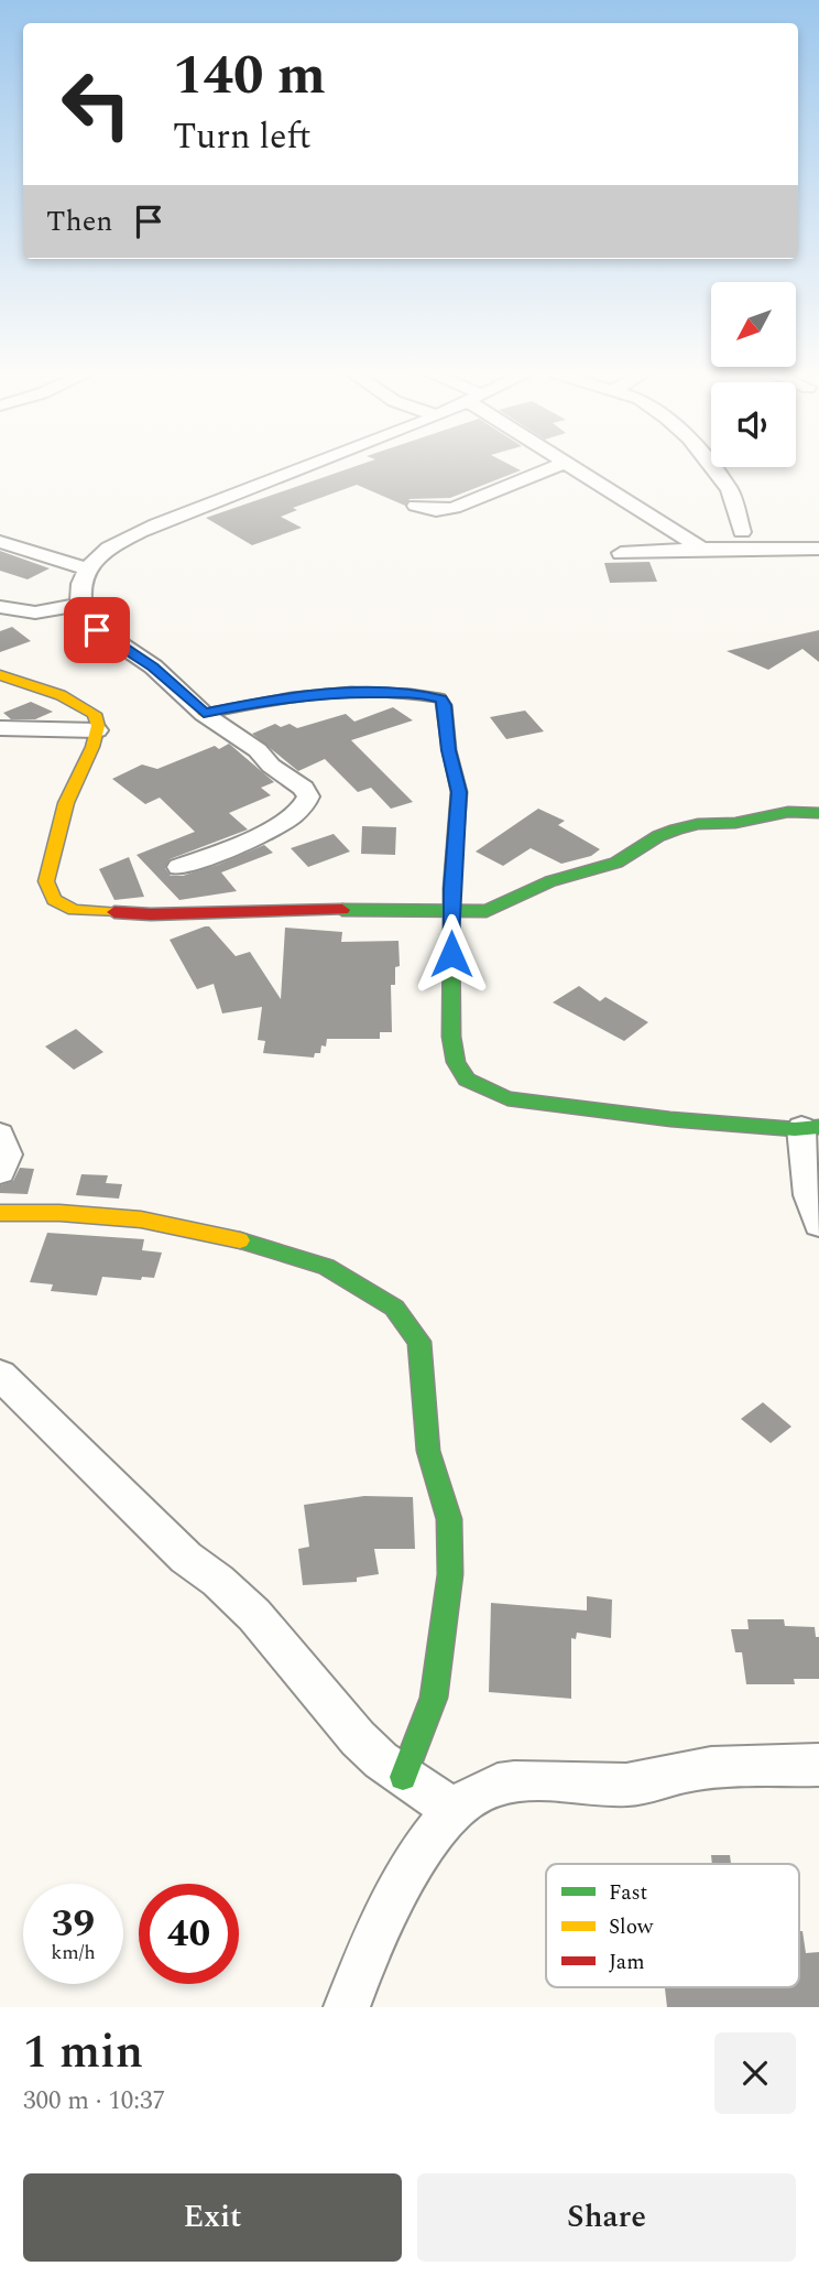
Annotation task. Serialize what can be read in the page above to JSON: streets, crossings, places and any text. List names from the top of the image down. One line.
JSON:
{"legend":["Fast","Slow","Jam"],"north":"bottom left","page":{"turn":["140 m","Turn left"],"then":"Then","speed":"39 km/h","limit":"40","heading":["1 min","300 m · 10:37"],"buttons":["Exit","Share"]}}
